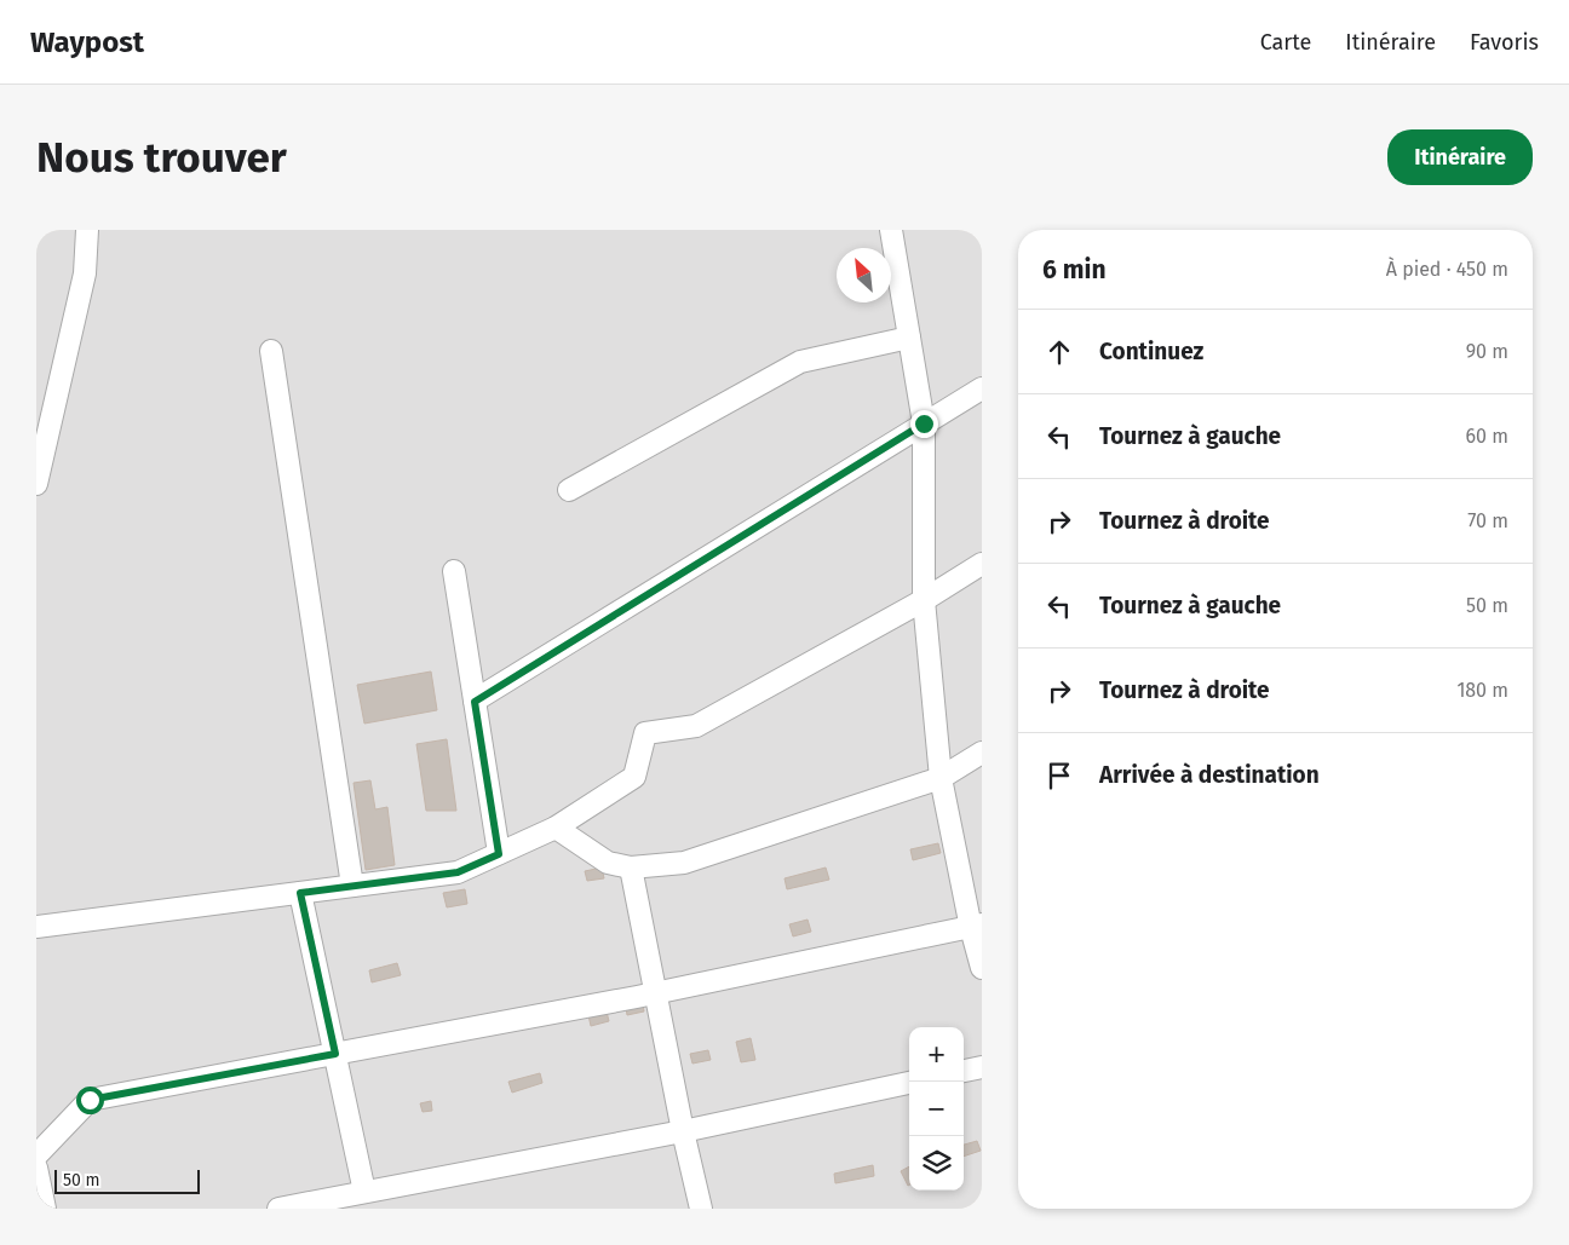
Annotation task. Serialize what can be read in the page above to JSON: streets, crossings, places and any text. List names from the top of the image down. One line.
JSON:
{"scale_bar":"50 m","north":"top left","page":{"header":"Waypost","nav":["Carte","Itinéraire","Favoris"],"buttons":"Itinéraire","title":"Nous trouver","heading":["6 min","À pied · 450 m"],"list":[["Continuez","90 m"],["Tournez à gauche","60 m"],["Tournez à droite","70 m"],["Tournez à gauche","50 m"],["Tournez à droite","180 m"],"Arrivée à destination"],"map_buttons":["+","−"],"scale":"50 m"}}
